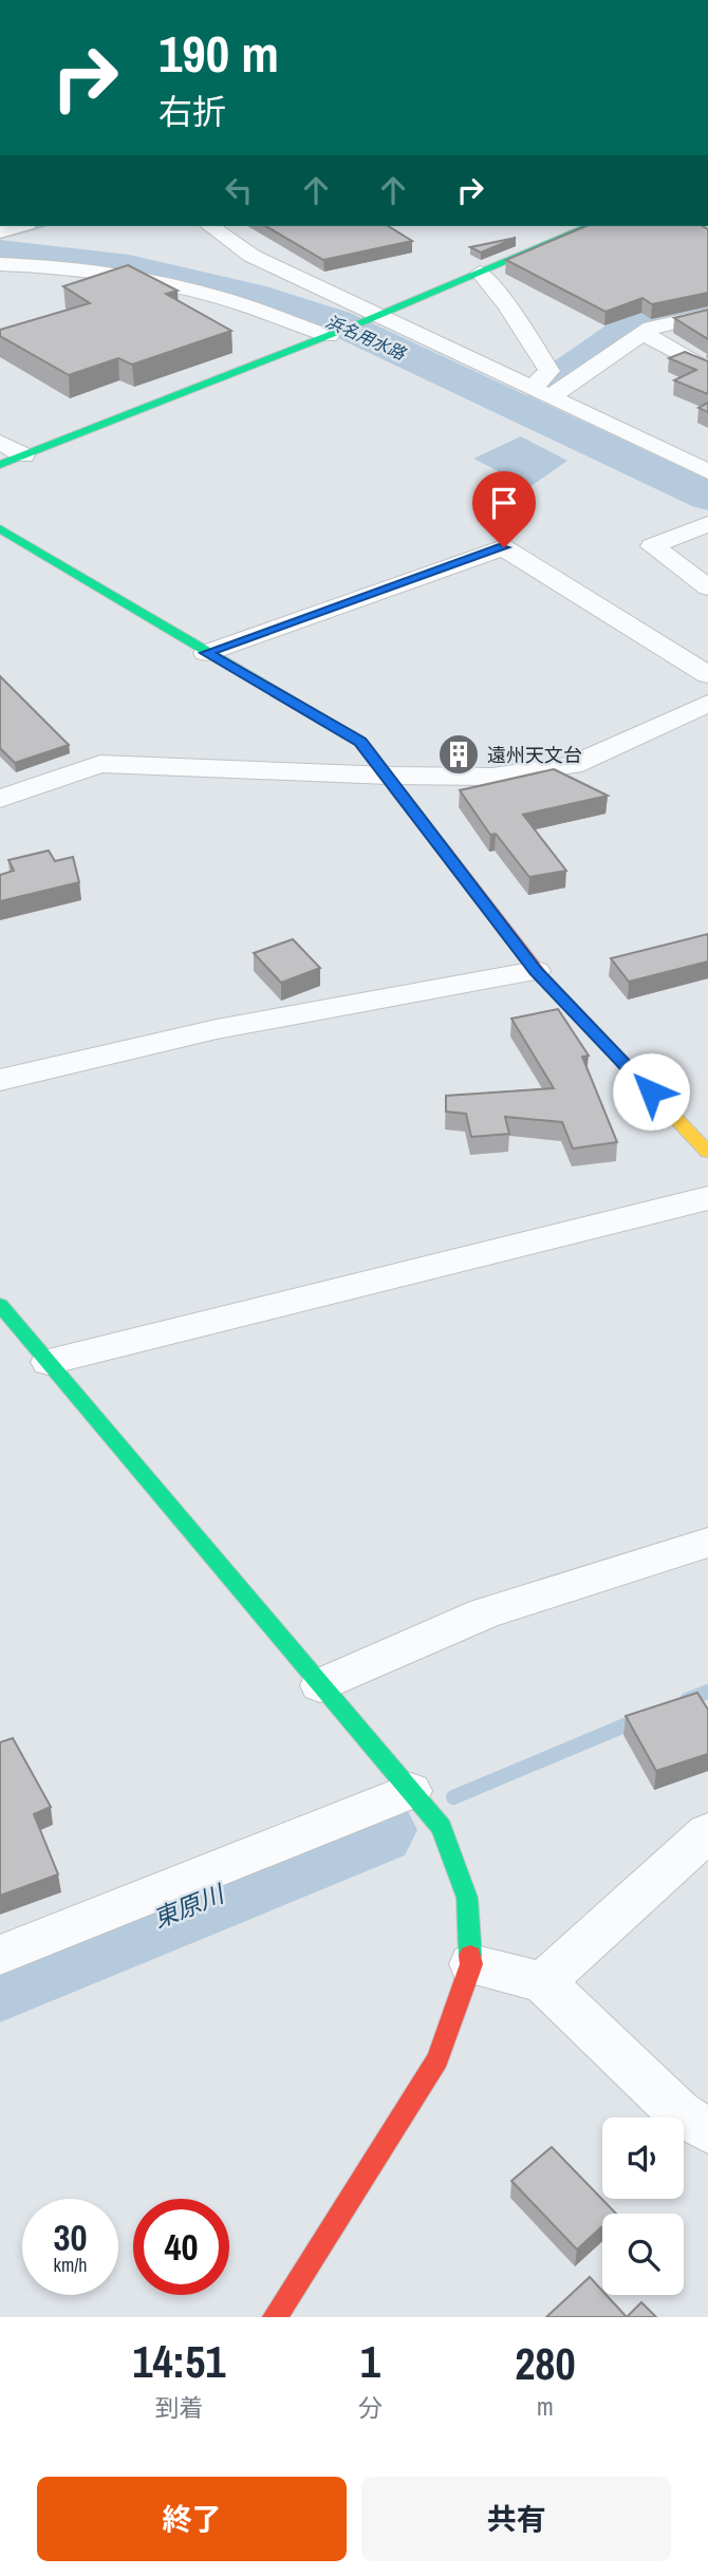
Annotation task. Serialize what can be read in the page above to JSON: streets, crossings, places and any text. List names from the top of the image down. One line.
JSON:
{"water":["浜名用水路","東原川"],"places":{"building":["遠州天文台"]},"page":{"turn":["190 m","右折"],"speed":"30 km/h","limit":"40","eta":["14:51","到着","1","分","280","m"],"buttons":["終了","共有"]}}
